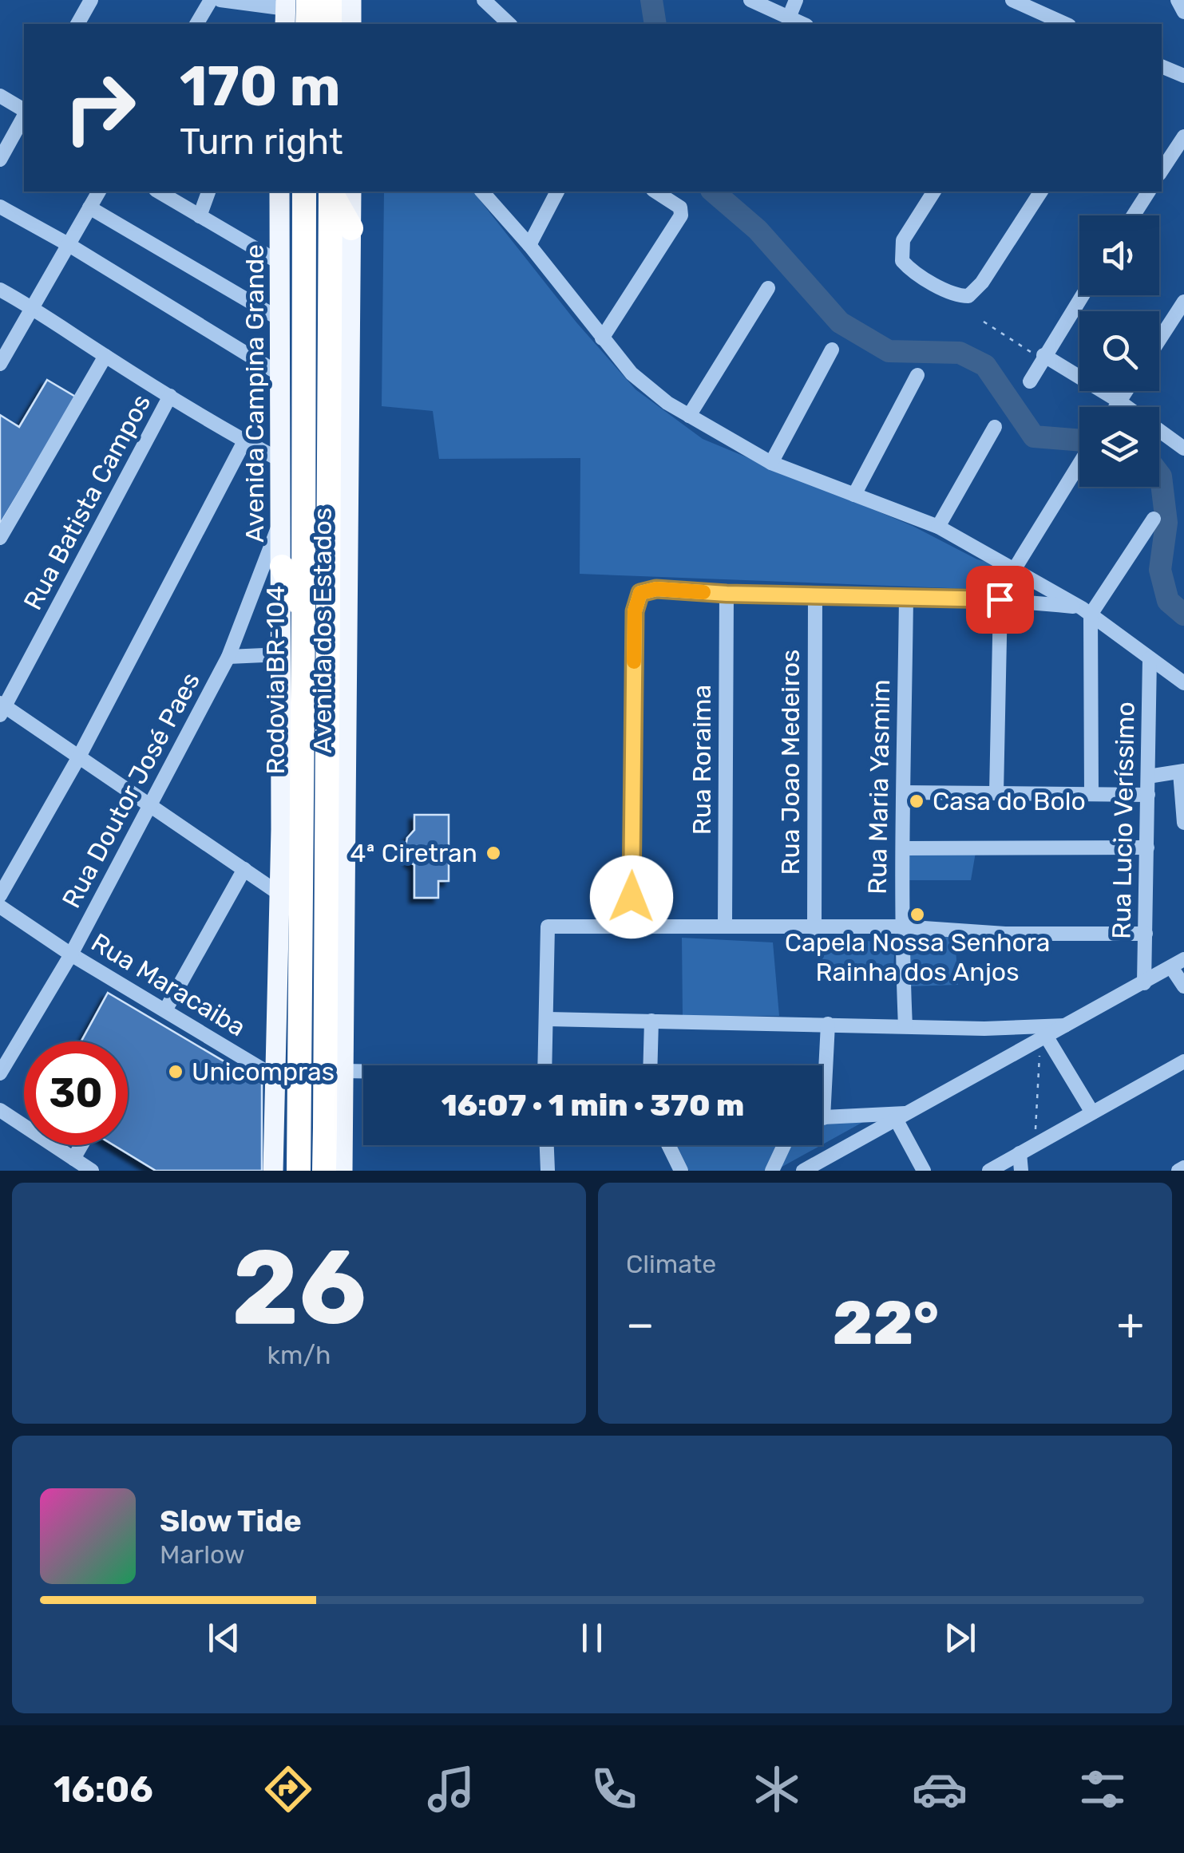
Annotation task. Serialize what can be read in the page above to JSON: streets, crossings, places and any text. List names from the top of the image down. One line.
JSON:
{"streets":{"highway":["Rodovia BR-104"],"main road":["Avenida Campina Grande","Avenida dos Estados"],"street":["Rua Batista Campos","Rua Roraima","Rua Joao Medeiros","Rua Maria Yasmim","Rua Doutor José Paes","Rua Lucio Veríssimo","Rua Maracaiba"]},"crossings":[["Avenida Campina Grande","Rua Doutor José Paes"],["Avenida Campina Grande","Rua Maracaiba"],["Avenida dos Estados","Rodovia BR-104"],["Rua Doutor José Paes","Rua Maracaiba"]],"places":["Casa do Bolo","4ª Ciretran","Capela Nossa Senhora Rainha dos Anjos","Unicompras"],"page":{"turn":["170 m","Turn right"],"limit":"30","trip":"16:07 · 1 min · 370 m","tile":[["26","km/h"],"Climate"],"heat":["−","22°","+"],"song":["Slow Tide","Marlow"],"tabs":"16:06"}}
